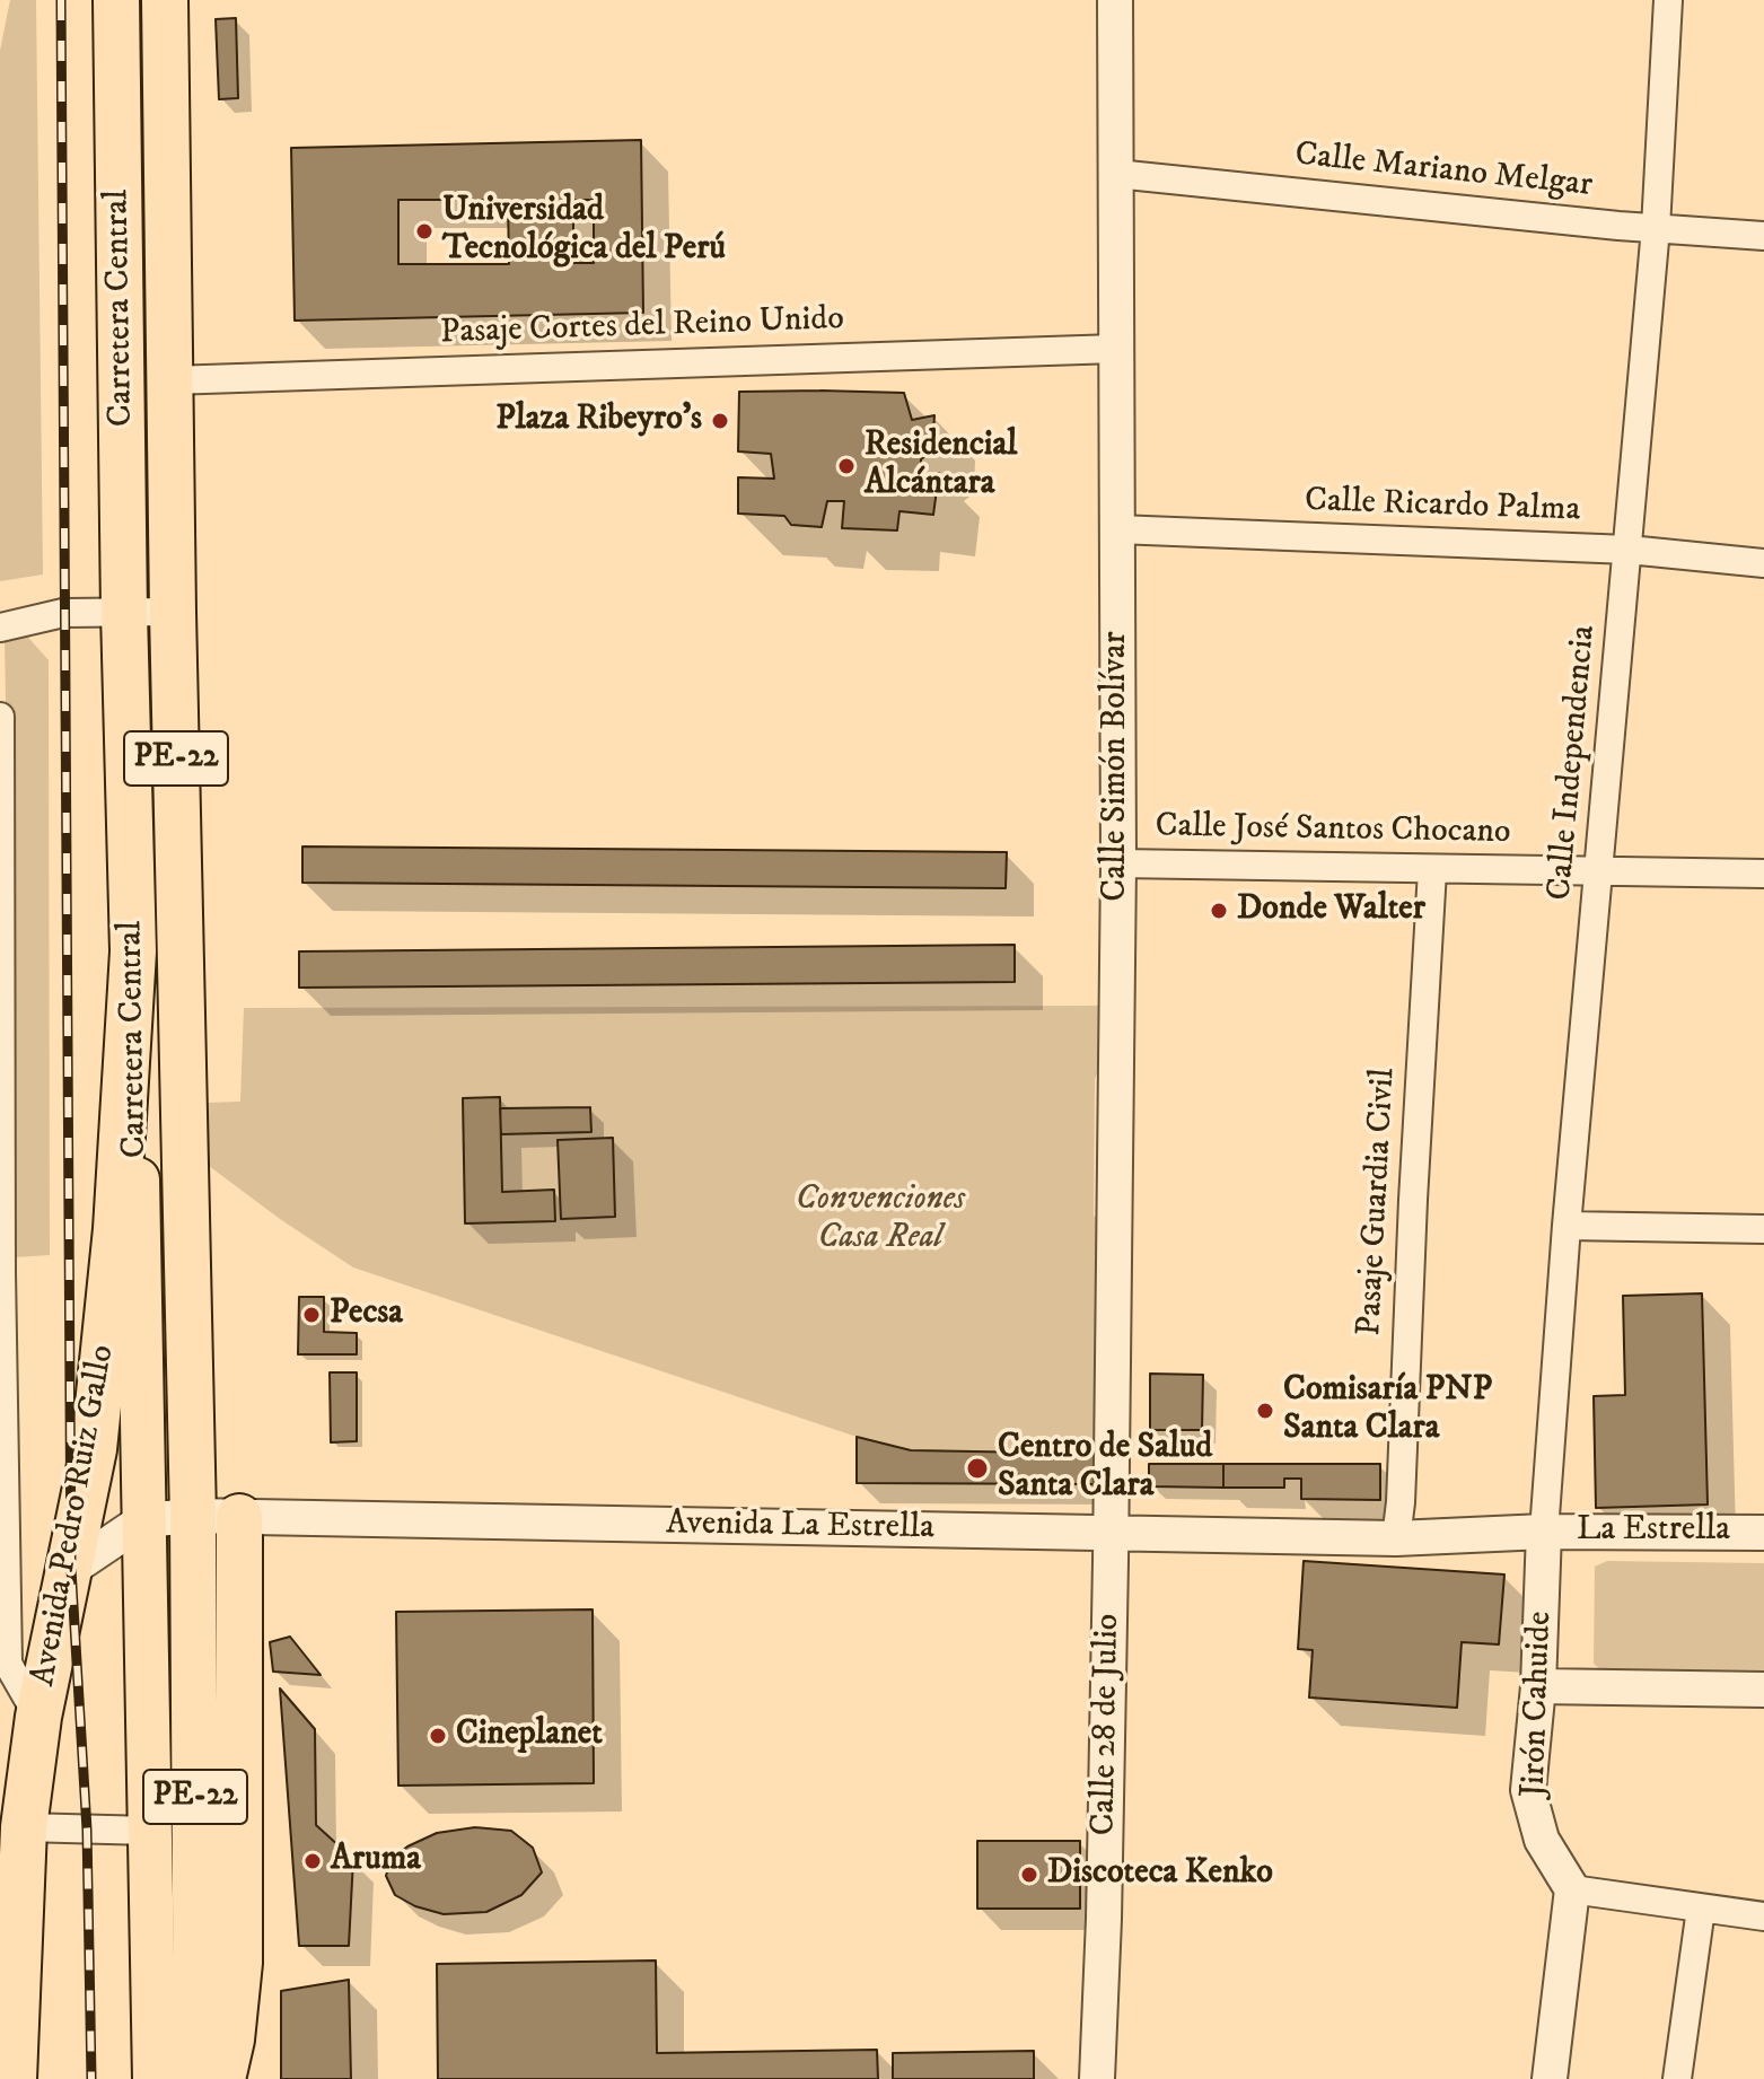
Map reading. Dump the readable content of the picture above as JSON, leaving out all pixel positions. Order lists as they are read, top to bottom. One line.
{"streets":{"highway":["Carretera Central","PE-22","Avenida Pedro Ruiz Gallo"],"street":["Calle Mariano Melgar","Pasaje Cortes del Reino Unido","Calle Ricardo Palma","Calle Independencia","Calle Simón Bolívar","Calle José Santos Chocano","Pasaje Guardia Civil","Avenida La Estrella","La Estrella","Jirón Cahuide","Calle 28 de Julio"]},"crossings":[["Calle Mariano Melgar","Calle Independencia"],["Calle Mariano Melgar","Calle Simón Bolívar"],["Carretera Central","Pasaje Cortes del Reino Unido"],["Carretera Central","Avenida Pedro Ruiz Gallo"],["Carretera Central","Avenida La Estrella"],["Pasaje Cortes del Reino Unido","Calle Simón Bolívar"],["Calle Ricardo Palma","Calle Independencia"],["Calle Ricardo Palma","Calle Simón Bolívar"],["Calle Independencia","Calle José Santos Chocano"],["Calle Independencia","Avenida La Estrella"],["Calle Independencia","La Estrella"],["Calle Independencia","Jirón Cahuide"],["Calle Simón Bolívar","Calle José Santos Chocano"],["Calle Simón Bolívar","Avenida La Estrella"],["Calle Simón Bolívar","Calle 28 de Julio"],["Calle José Santos Chocano","Pasaje Guardia Civil"],["Pasaje Guardia Civil","Avenida La Estrella"],["Avenida Pedro Ruiz Gallo","Avenida La Estrella"],["Avenida La Estrella","La Estrella"],["Avenida La Estrella","Jirón Cahuide"],["Avenida La Estrella","Calle 28 de Julio"],["La Estrella","Jirón Cahuide"]],"parks":["Convenciones Casa Real"],"places":["Universidad Tecnológica del Perú","Plaza Ribeyro’s","Residencial Alcántara","Donde Walter","Pecsa","Comisaría PNP Santa Clara","Centro de Salud Santa Clara","Cineplanet","Aruma","Discoteca Kenko"]}
